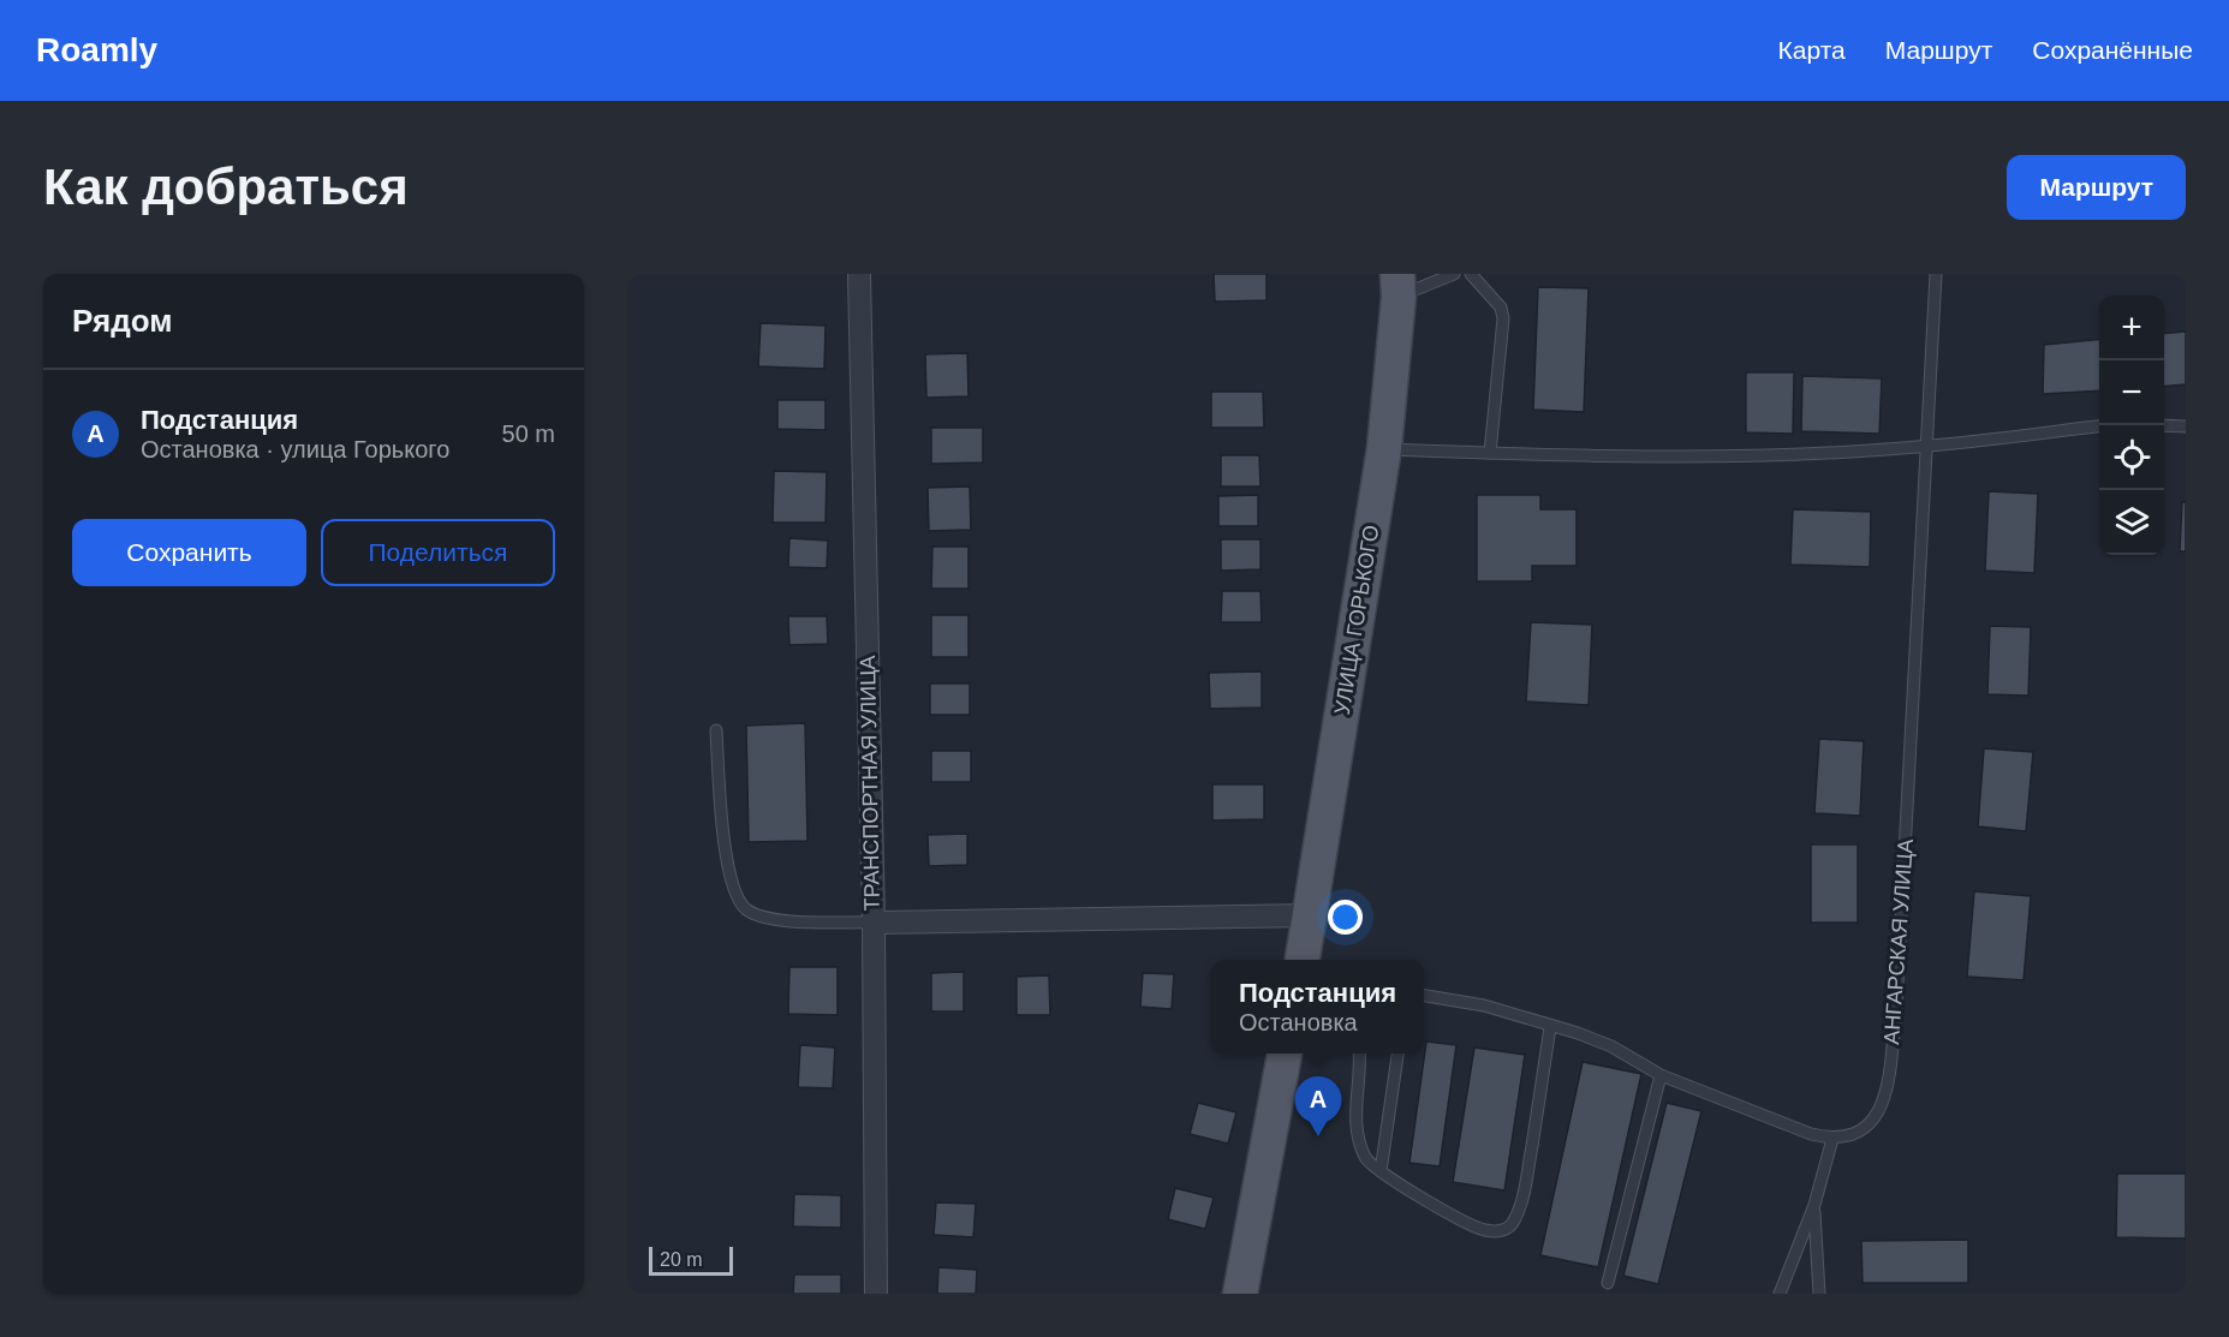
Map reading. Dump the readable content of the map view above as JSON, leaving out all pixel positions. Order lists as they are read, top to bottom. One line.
{"streets":{"main road":["УЛИЦА ГОРЬКОГО"],"street":["ТРАНСПОРТНАЯ УЛИЦА"],"lane":["АНГАРСКАЯ УЛИЦА"]},"scale_bar":"20 m","page":{"header":"Roamly","nav":["Карта","Маршрут","Сохранённые"],"buttons":["Маршрут",["Сохранить","Поделиться"]],"title":"Как добраться","heading":"Рядом","map_buttons":["+","−"],"list":[{"mark":"A","name":"Подстанция","note":"Остановка · улица Горького","value":"50 m"}],"popup":["Подстанция","Остановка"],"pins":"A","scale":"20 m"}}
